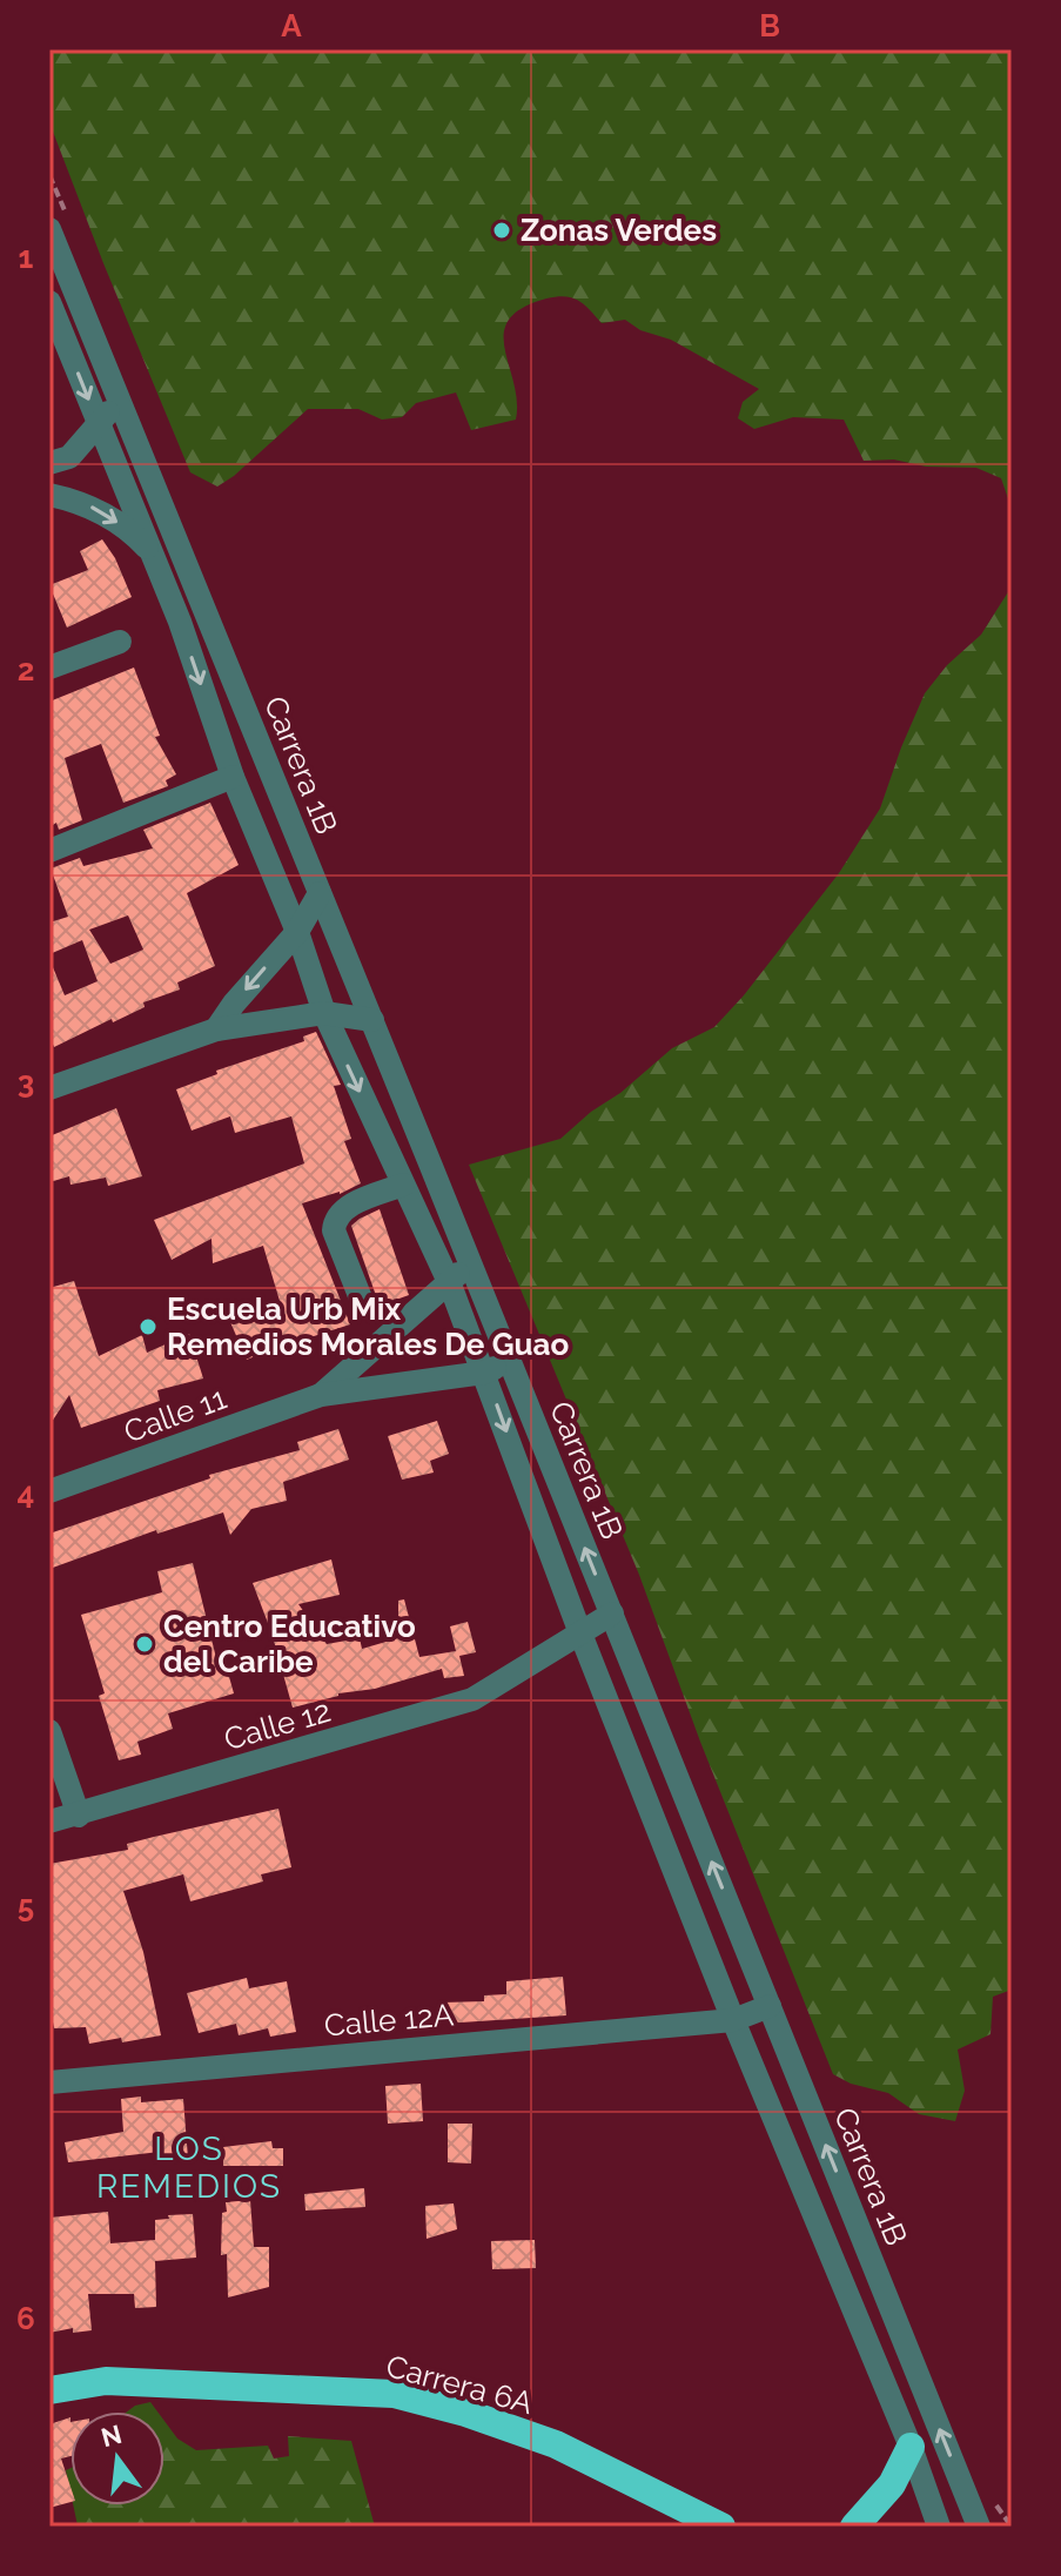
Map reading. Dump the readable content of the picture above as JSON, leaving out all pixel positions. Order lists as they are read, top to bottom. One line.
{"streets":{"highway":["Carrera 6A"],"street":["Carrera 1B","Calle 11","Calle 12","Calle 12A"]},"crossings":[["Carrera 1B","Calle 12"],["Carrera 1B","Calle 12A"]],"districts":["LOS REMEDIOS"],"places":["Zonas Verdes","Escuela Urb Mix Remedios Morales De Guao","Centro Educativo del Caribe"],"north":"top","grid":{"columns":["A","B"],"rows":["1","2","3","4","5","6"]}}
